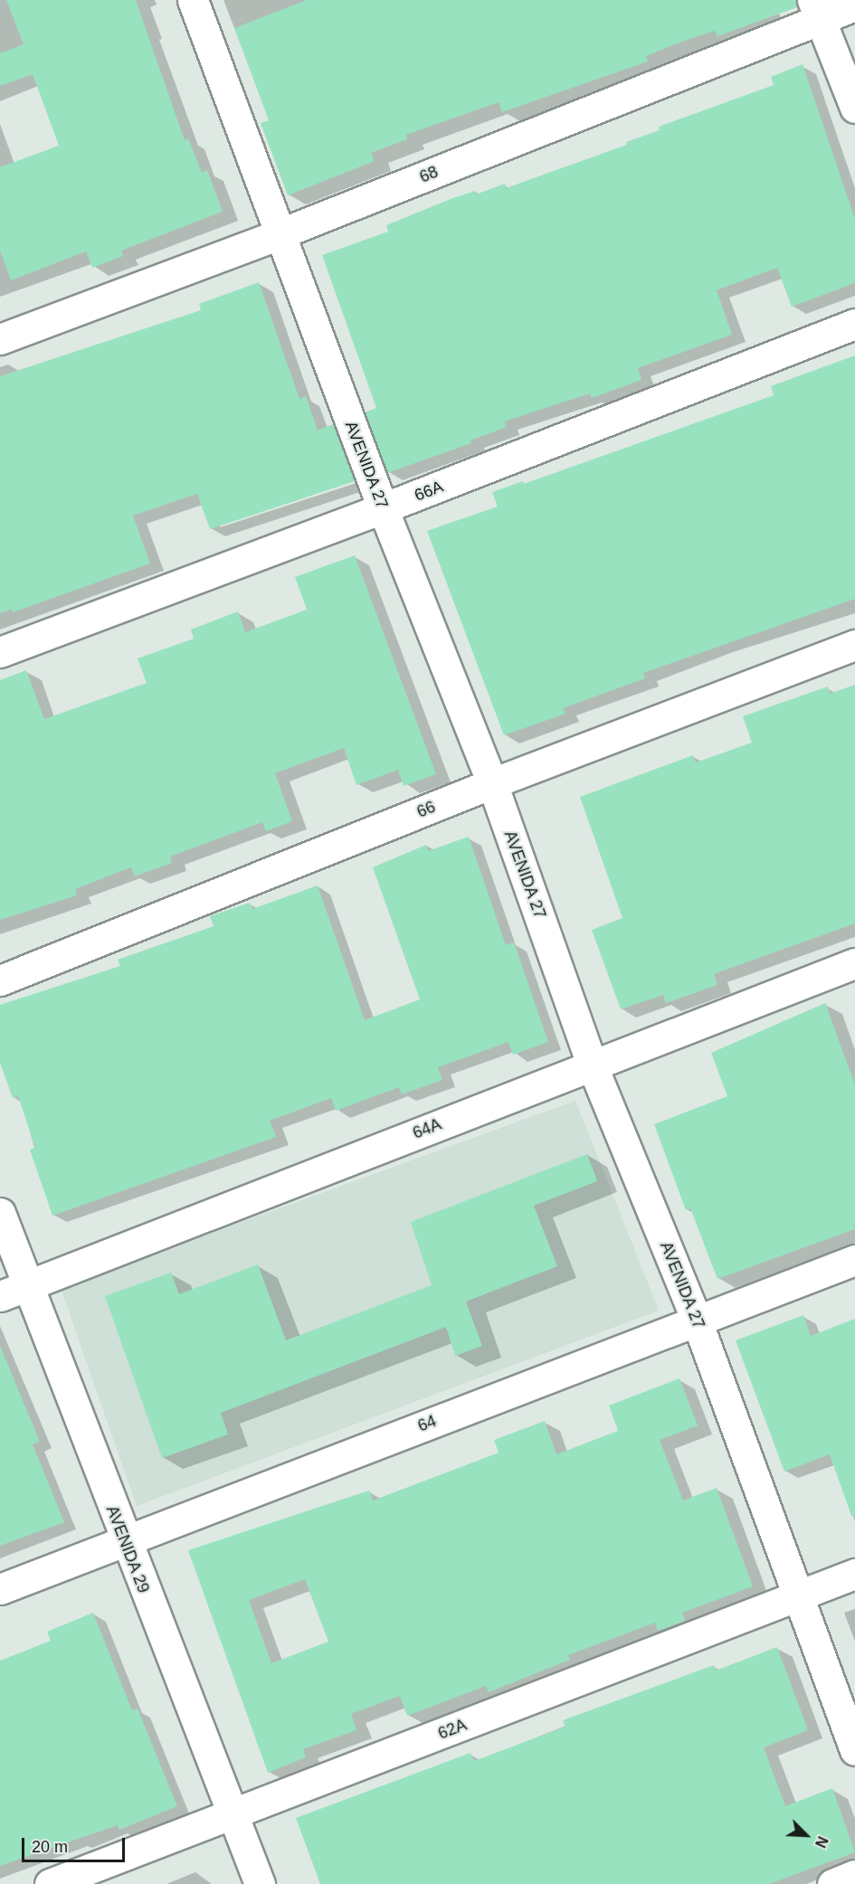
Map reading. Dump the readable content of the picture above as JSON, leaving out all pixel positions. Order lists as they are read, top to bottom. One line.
{"streets":{"street":["68","AVENIDA 27","66A","66","64A","64","AVENIDA 29","62A"]},"crossings":[["68","AVENIDA 27"],["AVENIDA 27","66A"],["AVENIDA 27","66"],["AVENIDA 27","64A"],["AVENIDA 27","64"],["AVENIDA 27","62A"],["64A","AVENIDA 29"],["64","AVENIDA 29"],["AVENIDA 29","62A"]],"scale_bar":"20 m","north":"bottom right"}
